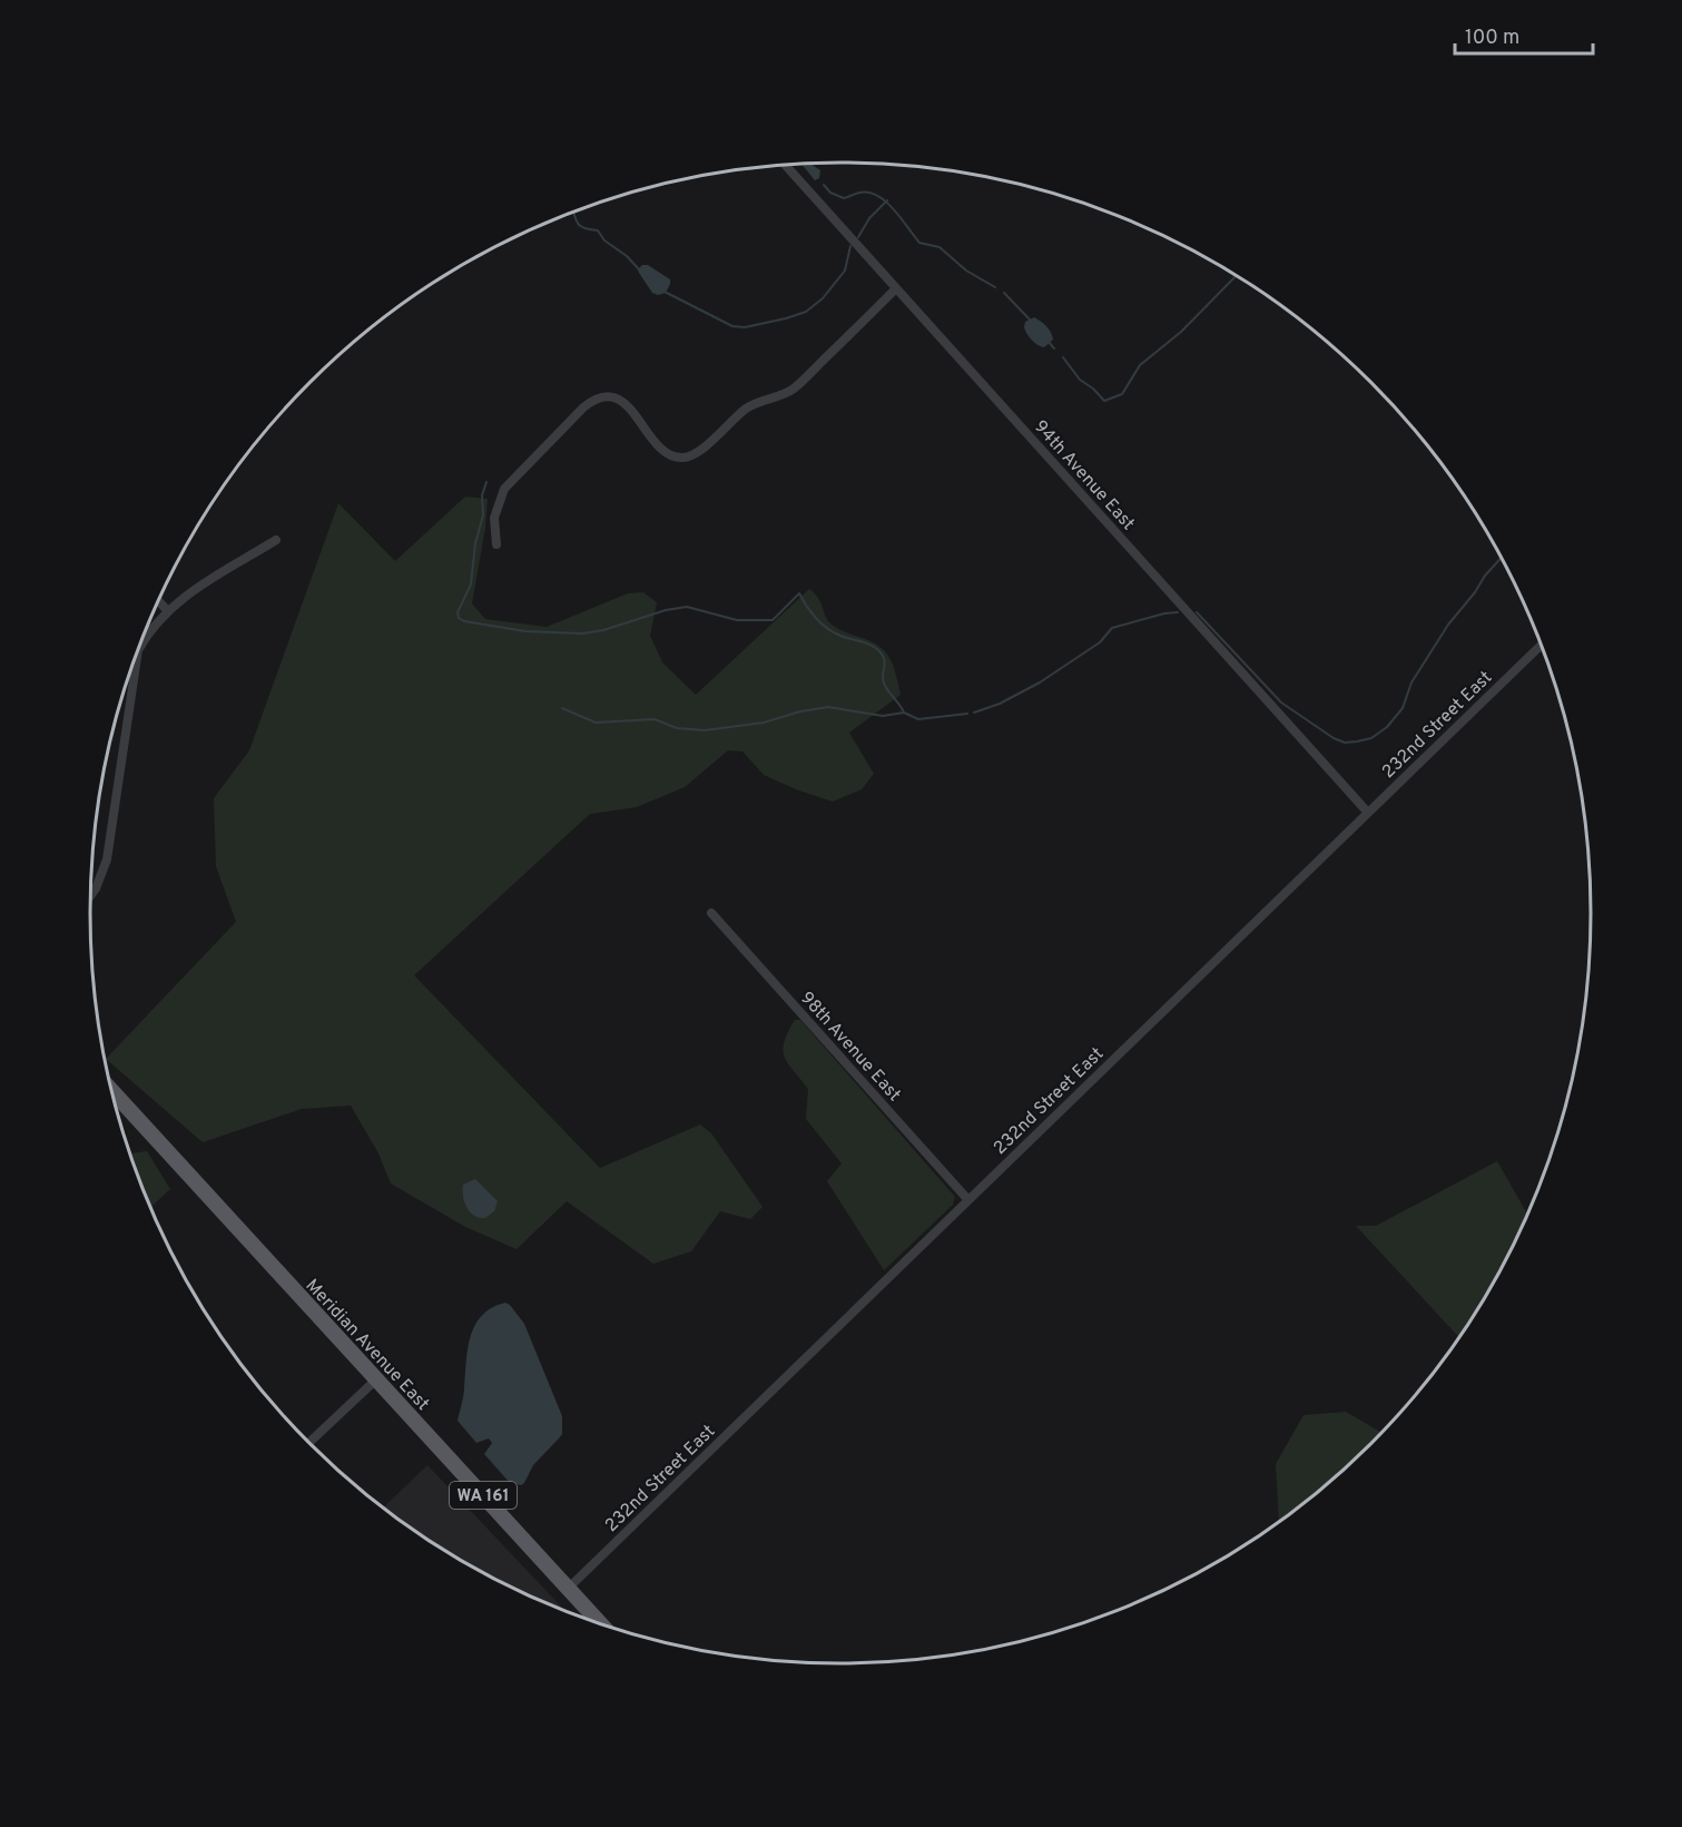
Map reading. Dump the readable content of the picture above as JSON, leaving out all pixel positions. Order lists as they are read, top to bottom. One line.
{"streets":{"main road":["Meridian Avenue East","WA 161"],"street":["94th Avenue East","232nd Street East","98th Avenue East"]},"crossings":[["94th Avenue East","232nd Street East"],["232nd Street East","98th Avenue East"],["232nd Street East","Meridian Avenue East"]],"scale_bar":"100 m"}
